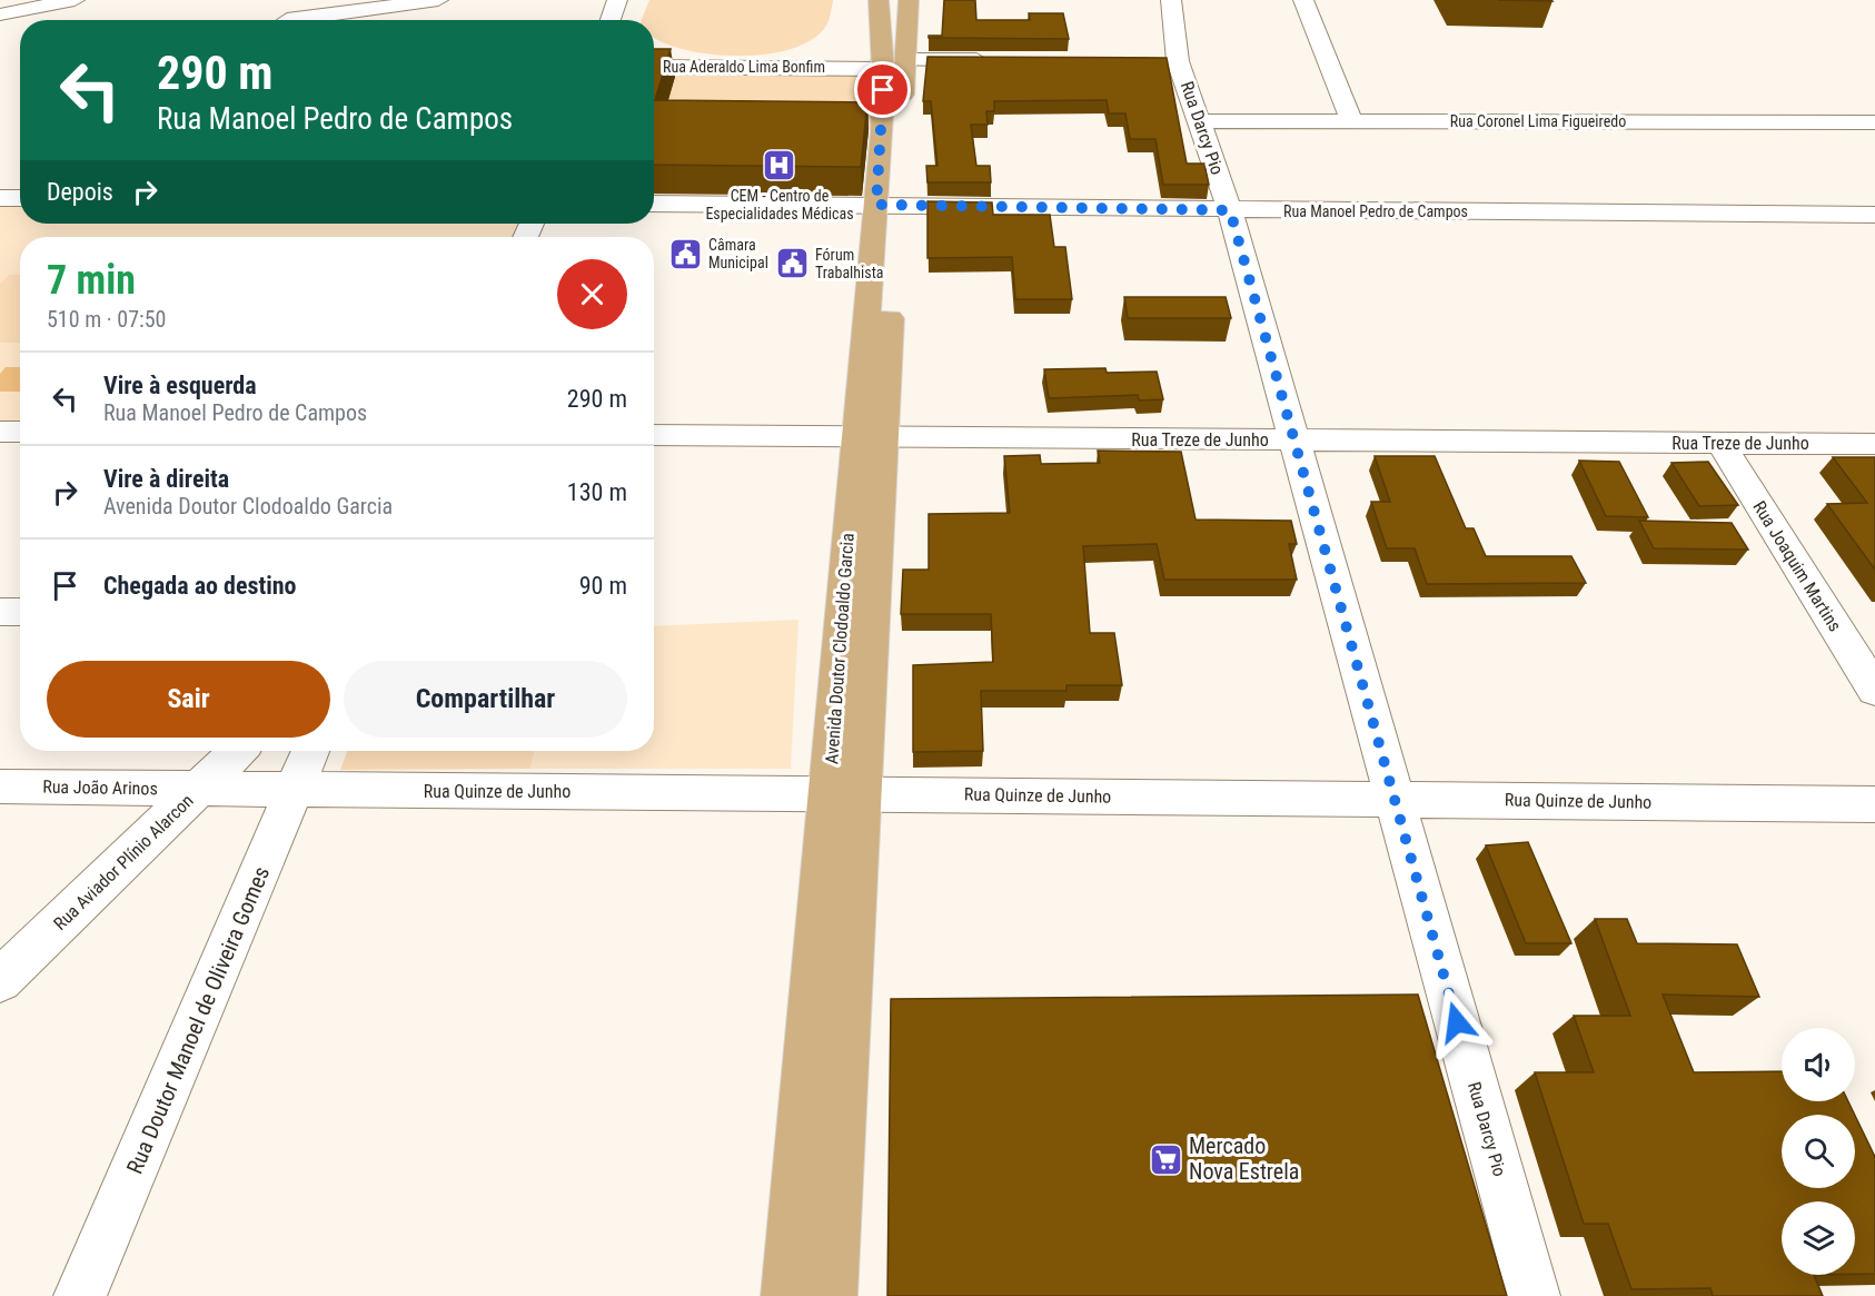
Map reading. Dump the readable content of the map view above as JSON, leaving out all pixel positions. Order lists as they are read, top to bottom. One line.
{"streets":{"main road":["Avenida Doutor Clodoaldo Garcia"],"street":["Rua Aderaldo Lima Bonfim","Rua Coronel Lima Figueiredo","Rua Darcy Pio","Rua Manoel Pedro de Campos","Rua Treze de Junho","Rua Joaquim Martins","Rua João Arinos","Rua Quinze de Junho","Rua Aviador Plínio Alarcon","Rua Doutor Manoel de Oliveira Gomes"]},"crossings":[["Rua Aderaldo Lima Bonfim","Avenida Doutor Clodoaldo Garcia"],["Rua Coronel Lima Figueiredo","Rua Darcy Pio"],["Rua Darcy Pio","Rua Manoel Pedro de Campos"],["Rua Darcy Pio","Rua Treze de Junho"],["Rua Darcy Pio","Rua Quinze de Junho"],["Rua Manoel Pedro de Campos","Avenida Doutor Clodoaldo Garcia"],["Rua Treze de Junho","Rua Joaquim Martins"],["Rua Treze de Junho","Avenida Doutor Clodoaldo Garcia"],["Avenida Doutor Clodoaldo Garcia","Rua Quinze de Junho"],["Rua João Arinos","Rua Quinze de Junho"],["Rua João Arinos","Rua Aviador Plínio Alarcon"],["Rua Quinze de Junho","Rua Aviador Plínio Alarcon"],["Rua Quinze de Junho","Rua Doutor Manoel de Oliveira Gomes"]],"places":{"hospital":["CEM - Centro de Especialidades Médicas"],"public building":["Câmara Municipal","Fórum Trabalhista"],"supermarket":["Mercado Nova Estrela"]},"page":{"turn":["290 m","Rua Manoel Pedro de Campos"],"then":"Depois","heading":["7 min","510 m · 07:50"],"list":[{"name":"Vire à esquerda","note":"Rua Manoel Pedro de Campos","value":"290 m"},{"name":"Vire à direita","note":"Avenida Doutor Clodoaldo Garcia","value":"130 m"},{"name":"Chegada ao destino","value":"90 m"}],"buttons":["Sair","Compartilhar"]}}
